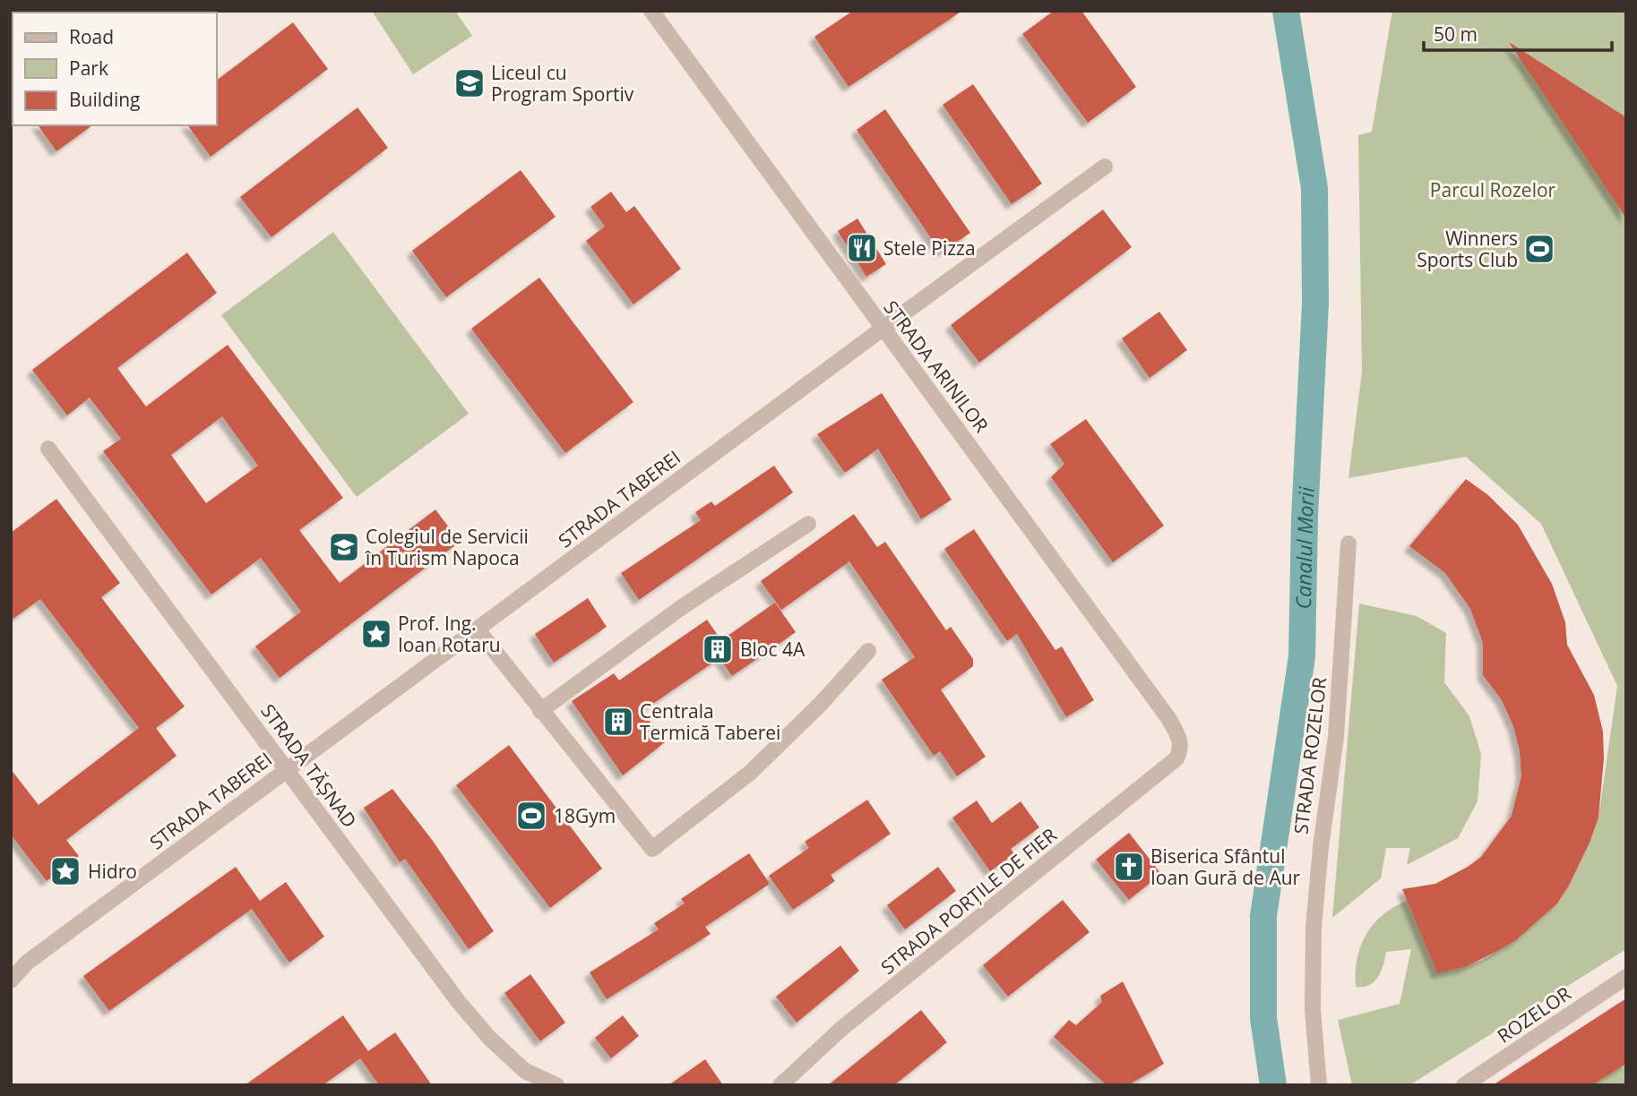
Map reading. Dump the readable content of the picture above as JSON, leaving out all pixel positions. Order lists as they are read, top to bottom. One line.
{"streets":{"street":["STRADA ARINILOR","STRADA TABEREI","STRADA ROZELOR","STRADA TĂȘNAD","STRADA PORȚILE DE FIER","ROZELOR"]},"crossings":[["STRADA ARINILOR","STRADA TABEREI"],["STRADA ARINILOR","STRADA PORȚILE DE FIER"],["STRADA TABEREI","STRADA TĂȘNAD"]],"water":["Canalul Morii"],"parks":["Parcul Rozelor"],"places":{"school or university":["Liceul cu Program Sportiv","Colegiul de Servicii în Turism Napoca"],"restaurant":["Stele Pizza"],"sports":["Winners Sports Club","18Gym"],"place":["Prof. Ing. Ioan Rotaru","Hidro"],"building":["Bloc 4A","Centrala Termică Taberei"],"church":["Biserica Sfântul Ioan Gură de Aur"]},"legend":["Road","Park","Building"],"scale_bar":"50 m"}
